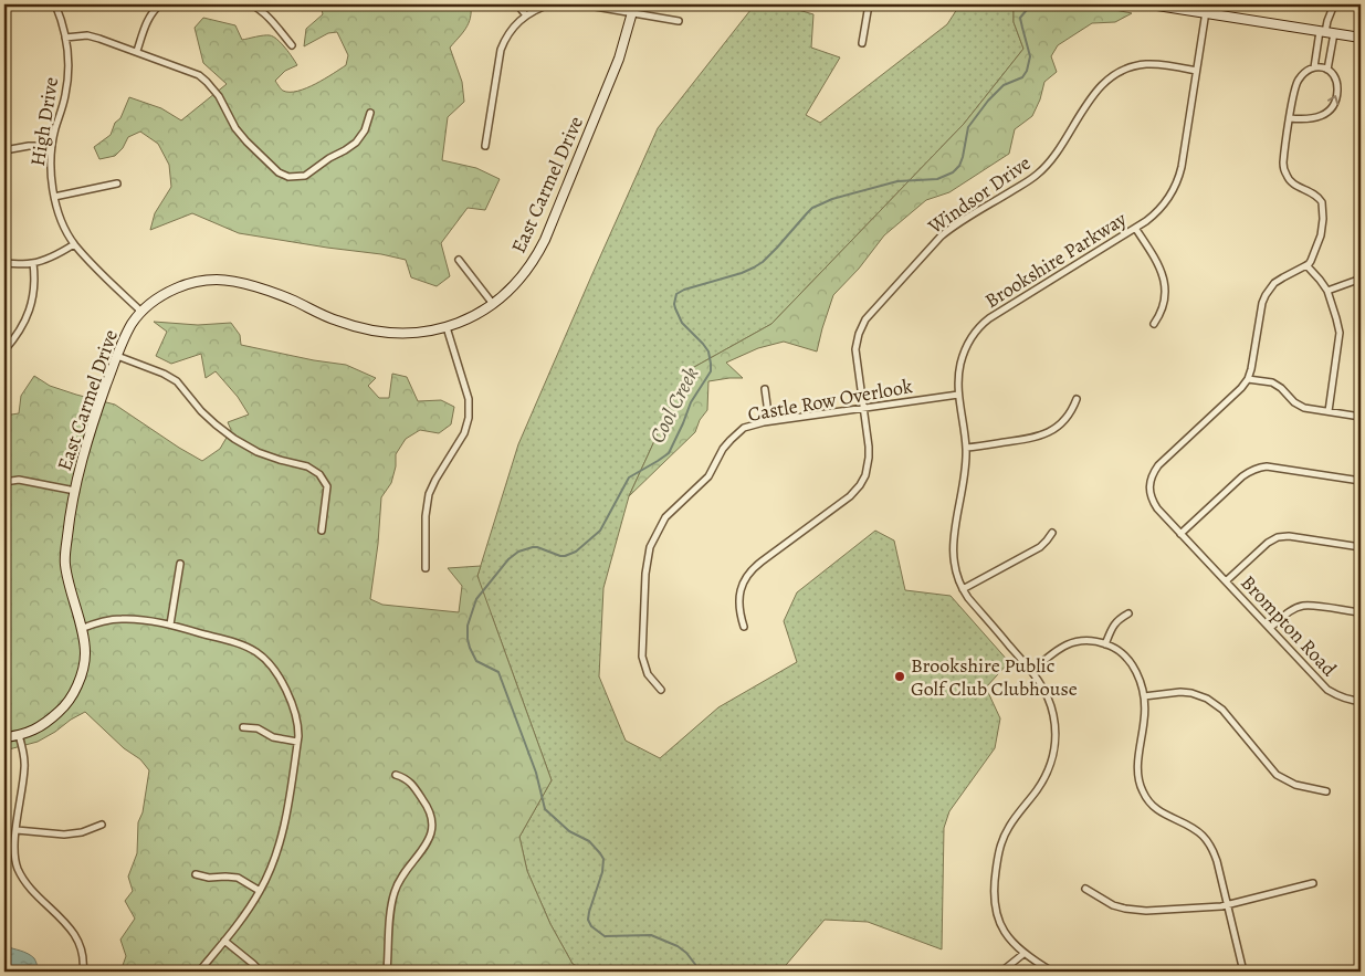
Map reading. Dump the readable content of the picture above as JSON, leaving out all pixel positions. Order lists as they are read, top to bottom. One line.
{"streets":{"street":["High Drive","East Carmel Drive","Windsor Drive","Brookshire Parkway","Castle Row Overlook","Brompton Road"]},"crossings":[["High Drive","East Carmel Drive"],["Windsor Drive","Brookshire Parkway"],["Windsor Drive","Castle Row Overlook"],["Brookshire Parkway","Castle Row Overlook"]],"water":["Cool Creek"],"places":["Brookshire Public Golf Club Clubhouse"]}
